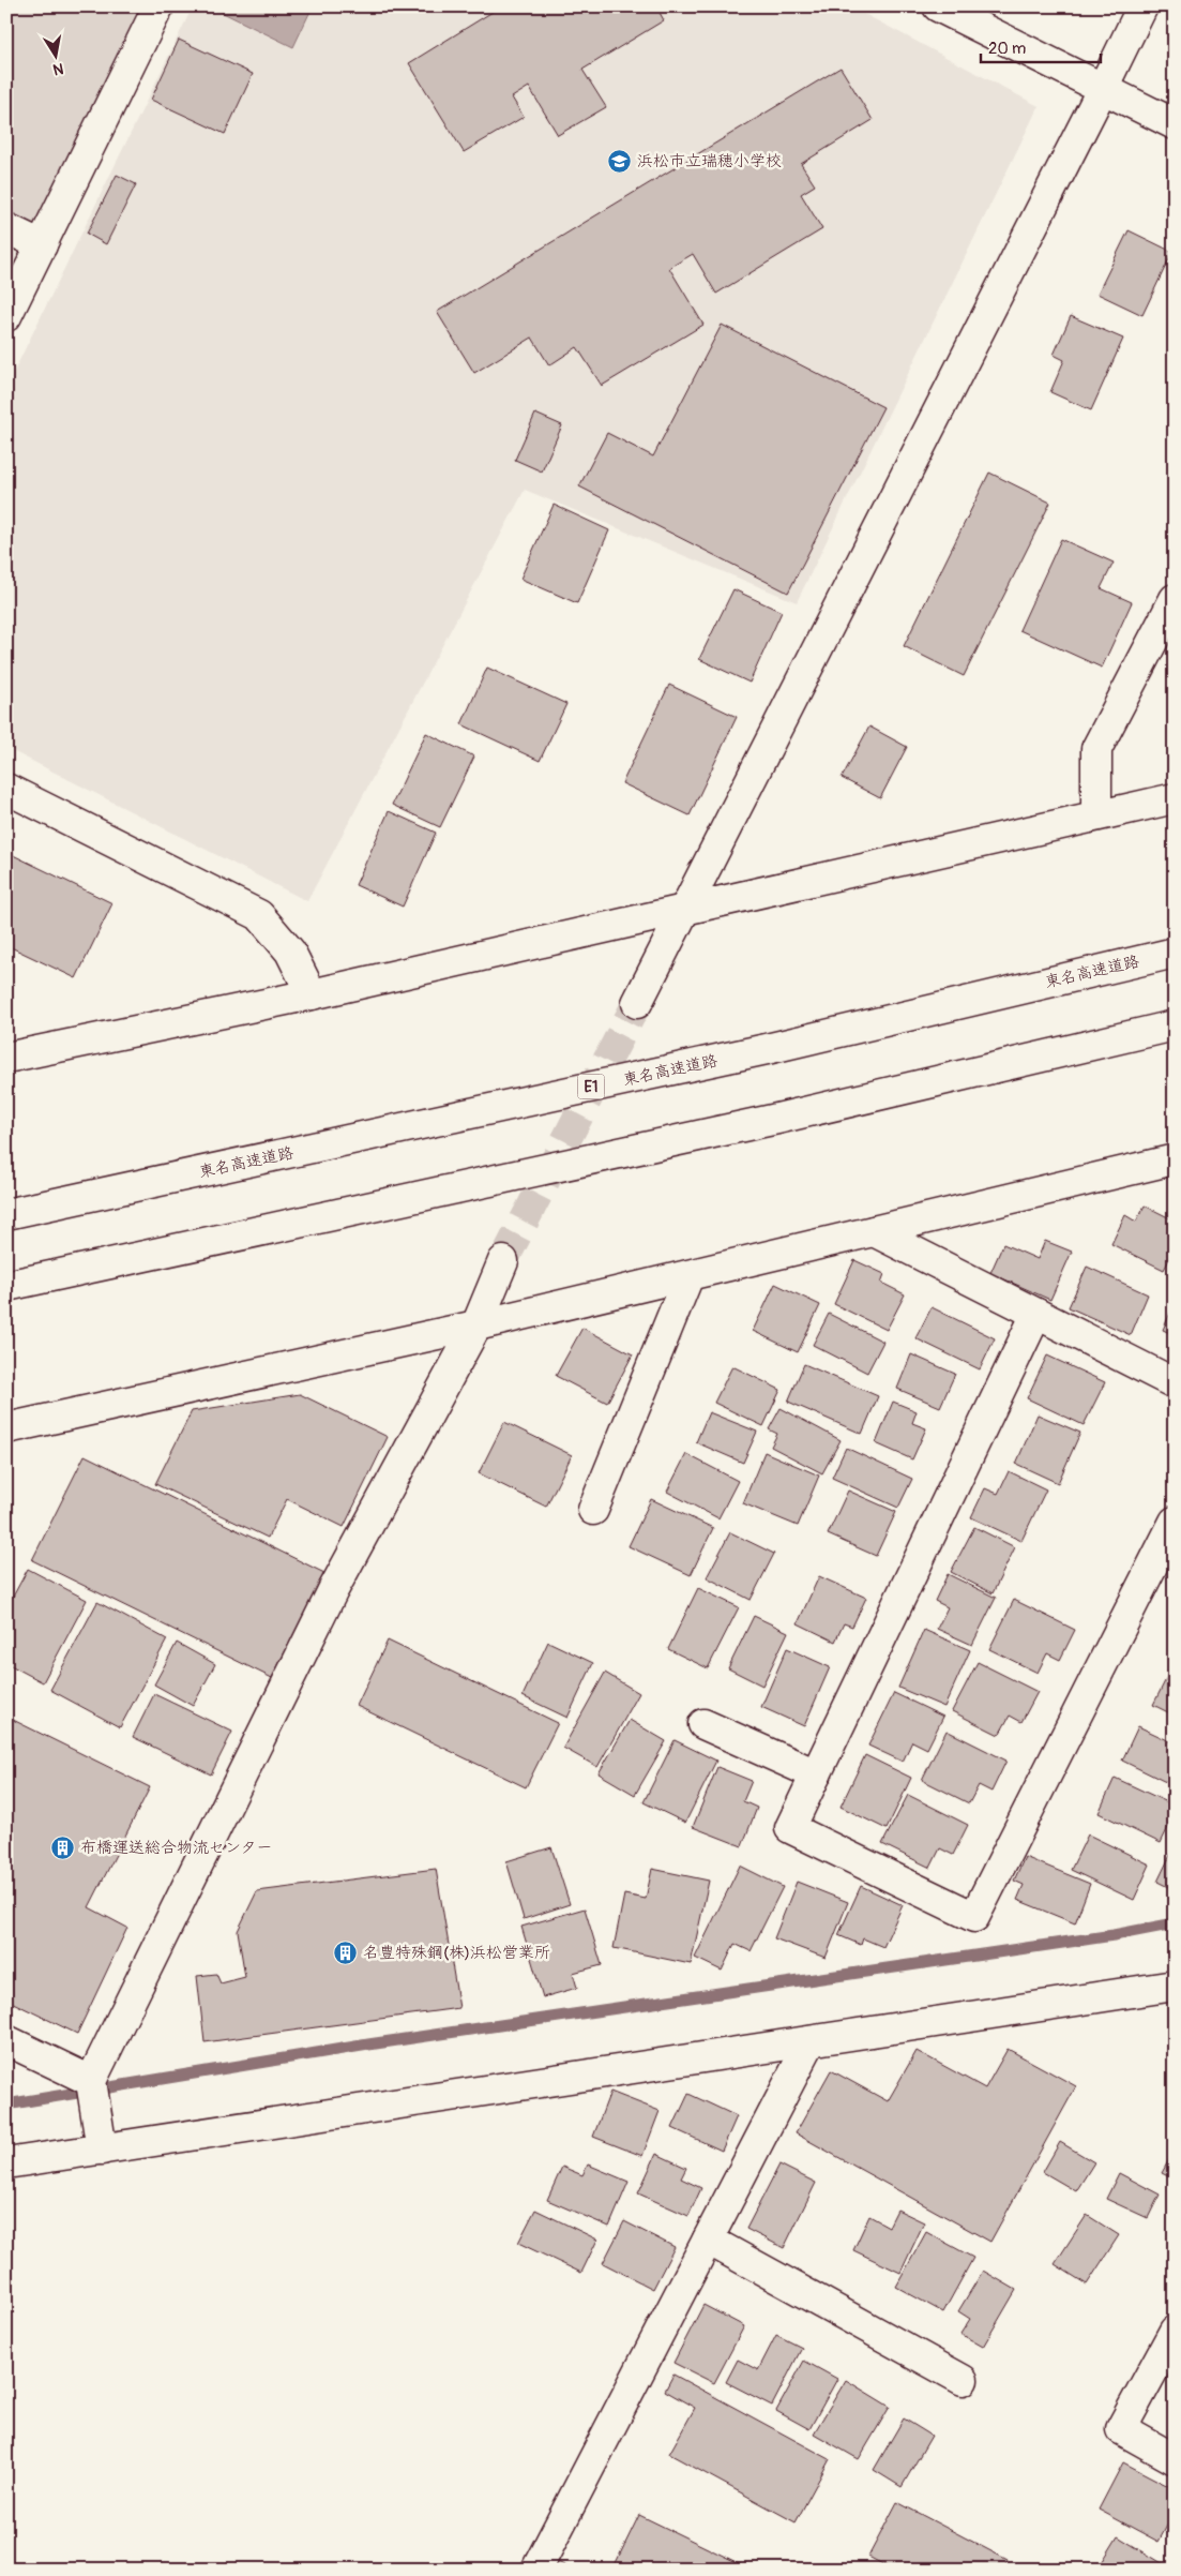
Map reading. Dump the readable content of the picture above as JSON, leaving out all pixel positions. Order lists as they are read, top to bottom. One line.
{"streets":{"main road":["東名高速道路","E1"]},"places":{"school or university":["浜松市立瑞穂小学校"],"building":["布橋運送総合物流センター","名豊特殊鋼(株)浜松営業所"]},"scale_bar":"20 m","north":"bottom"}
